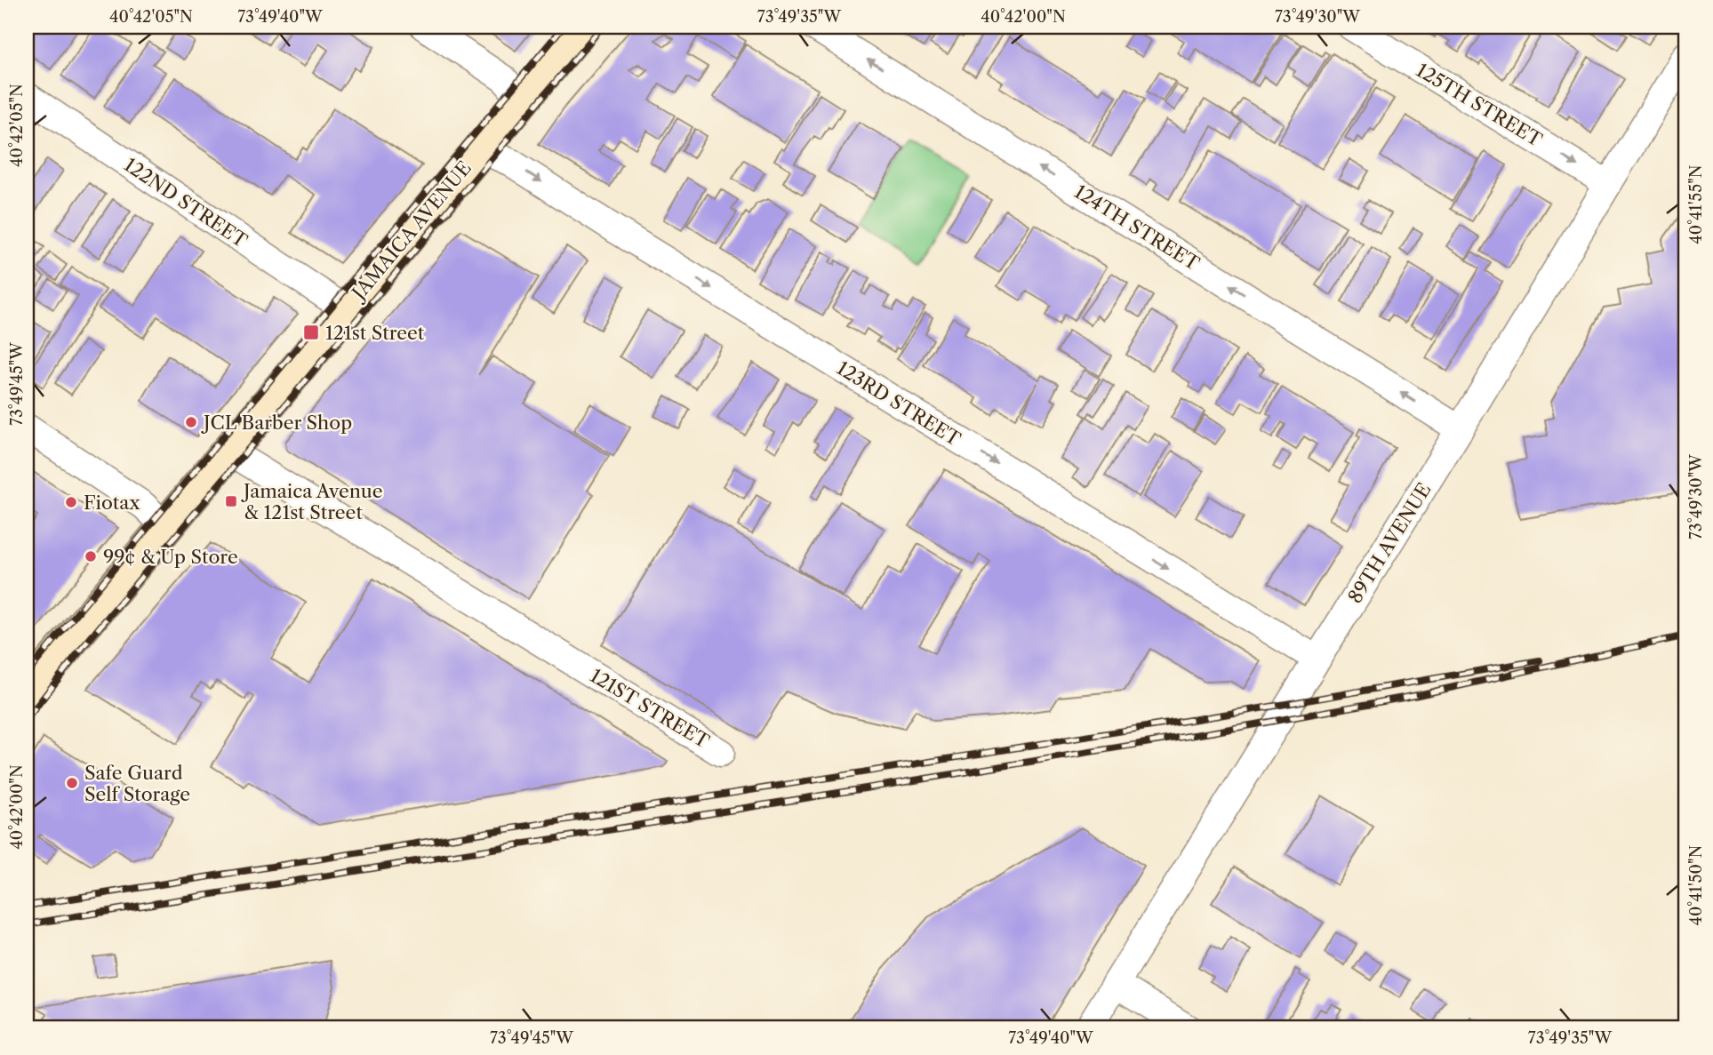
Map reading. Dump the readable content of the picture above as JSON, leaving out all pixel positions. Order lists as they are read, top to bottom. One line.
{"streets":{"main road":["JAMAICA AVENUE"],"street":["125TH STREET","122ND STREET","124TH STREET","123RD STREET","89TH AVENUE","121ST STREET"]},"crossings":[["125TH STREET","89TH AVENUE"],["122ND STREET","JAMAICA AVENUE"],["124TH STREET","89TH AVENUE"],["JAMAICA AVENUE","123RD STREET"],["JAMAICA AVENUE","121ST STREET"],["123RD STREET","89TH AVENUE"]],"one_way":["125TH STREET","124TH STREET","123RD STREET"],"places":{"transit":["121st Street","Jamaica Avenue & 121st Street"],"other":["JCL Barber Shop","Fiotax","99¢ & Up Store","Safe Guard Self Storage"]},"coordinates":["40°42'05\"N","73°49'40\"W","73°49'35\"W","40°42'00\"N","73°49'30\"W","40°41'55\"N","73°49'45\"W","40°41'50\"N"]}
